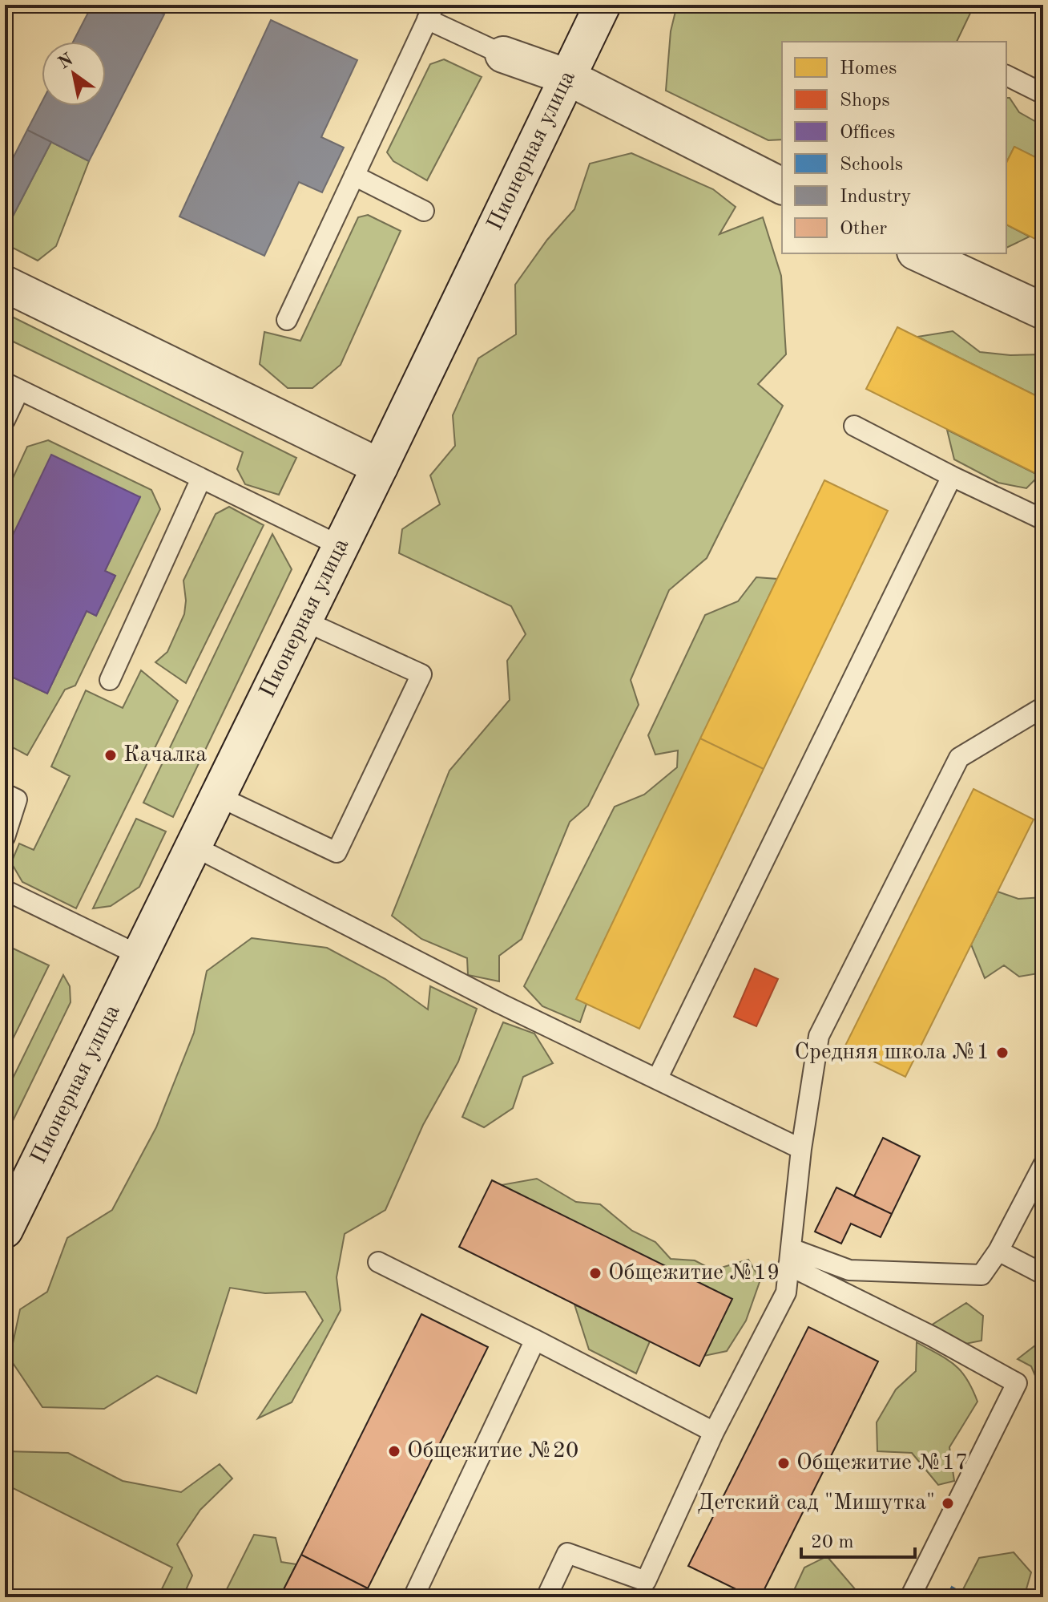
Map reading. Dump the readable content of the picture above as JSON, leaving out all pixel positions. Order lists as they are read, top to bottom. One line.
{"streets":{"main road":["Пионерная улица"]},"places":["Качалка","Средняя школа №1","Общежитие №19","Общежитие №20","Общежитие №17","Детский сад \"Мишутка\""],"legend":["Homes","Shops","Offices","Schools","Industry","Other"],"scale_bar":"20 m","north":"top left"}
